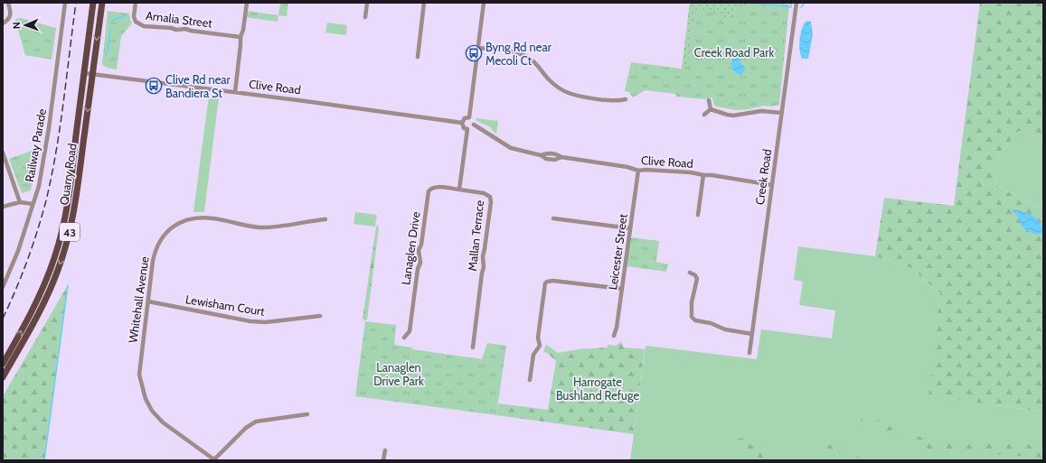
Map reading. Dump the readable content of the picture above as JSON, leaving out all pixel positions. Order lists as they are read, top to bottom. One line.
{"streets":{"main road":["Quarry Road","43"],"street":["Amalia Street","Clive Road","Railway Parade","Creek Road","Mallan Terrace","Lanaglen Drive","Leicester Street","Whitehall Avenue","Lewisham Court"]},"crossings":[["Clive Road","Quarry Road"],["Clive Road","Creek Road"],["Clive Road","Mallan Terrace"],["Clive Road","Leicester Street"],["Mallan Terrace","Lanaglen Drive"],["Whitehall Avenue","Lewisham Court"]],"parks":["Creek Road Park","Lanaglen Drive Park","Harrogate Bushland Refuge"],"places":{"bus stop":["Byng Rd near Mecoli Ct","Clive Rd near Bandiera St"]},"north":"left"}
